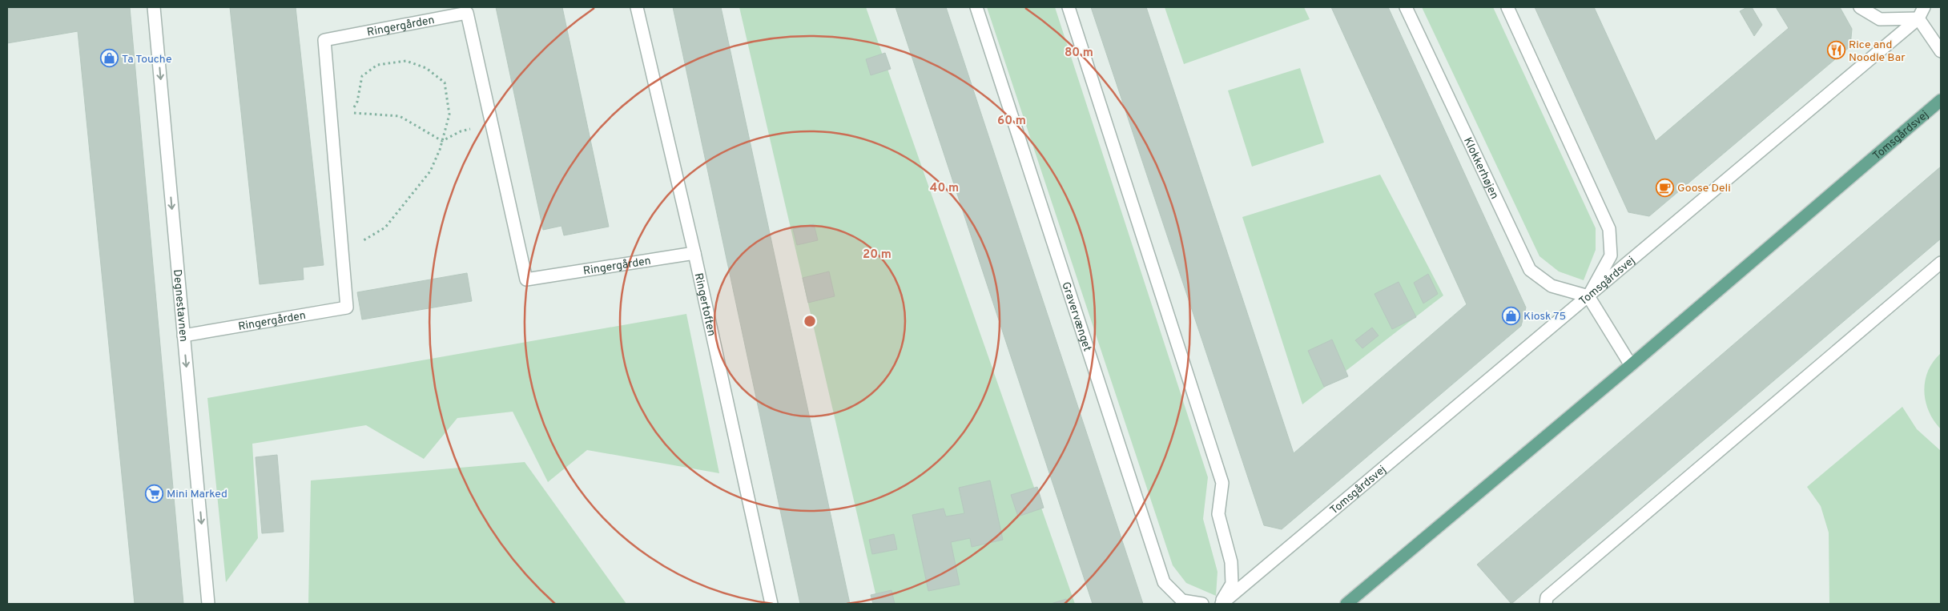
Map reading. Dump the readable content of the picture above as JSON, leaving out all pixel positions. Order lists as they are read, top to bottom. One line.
{"streets":{"main road":["Tomsgårdsvej"],"street":["Ringergården","Klokkerhøjen","Ringertoften","Degnestavnen","Gravervænget"]},"crossings":[["Ringergården","Ringertoften"],["Ringergården","Degnestavnen"],["Tomsgårdsvej","Klokkerhøjen"]],"one_way":["Degnestavnen"],"places":{"restaurant":["Rice and Noodle Bar"],"shop":["Ta Touche","Kiosk 75"],"cafe":["Goose Deli"],"supermarket":["Mini Marked"]},"rings":["80 m","60 m","40 m","20 m"]}
